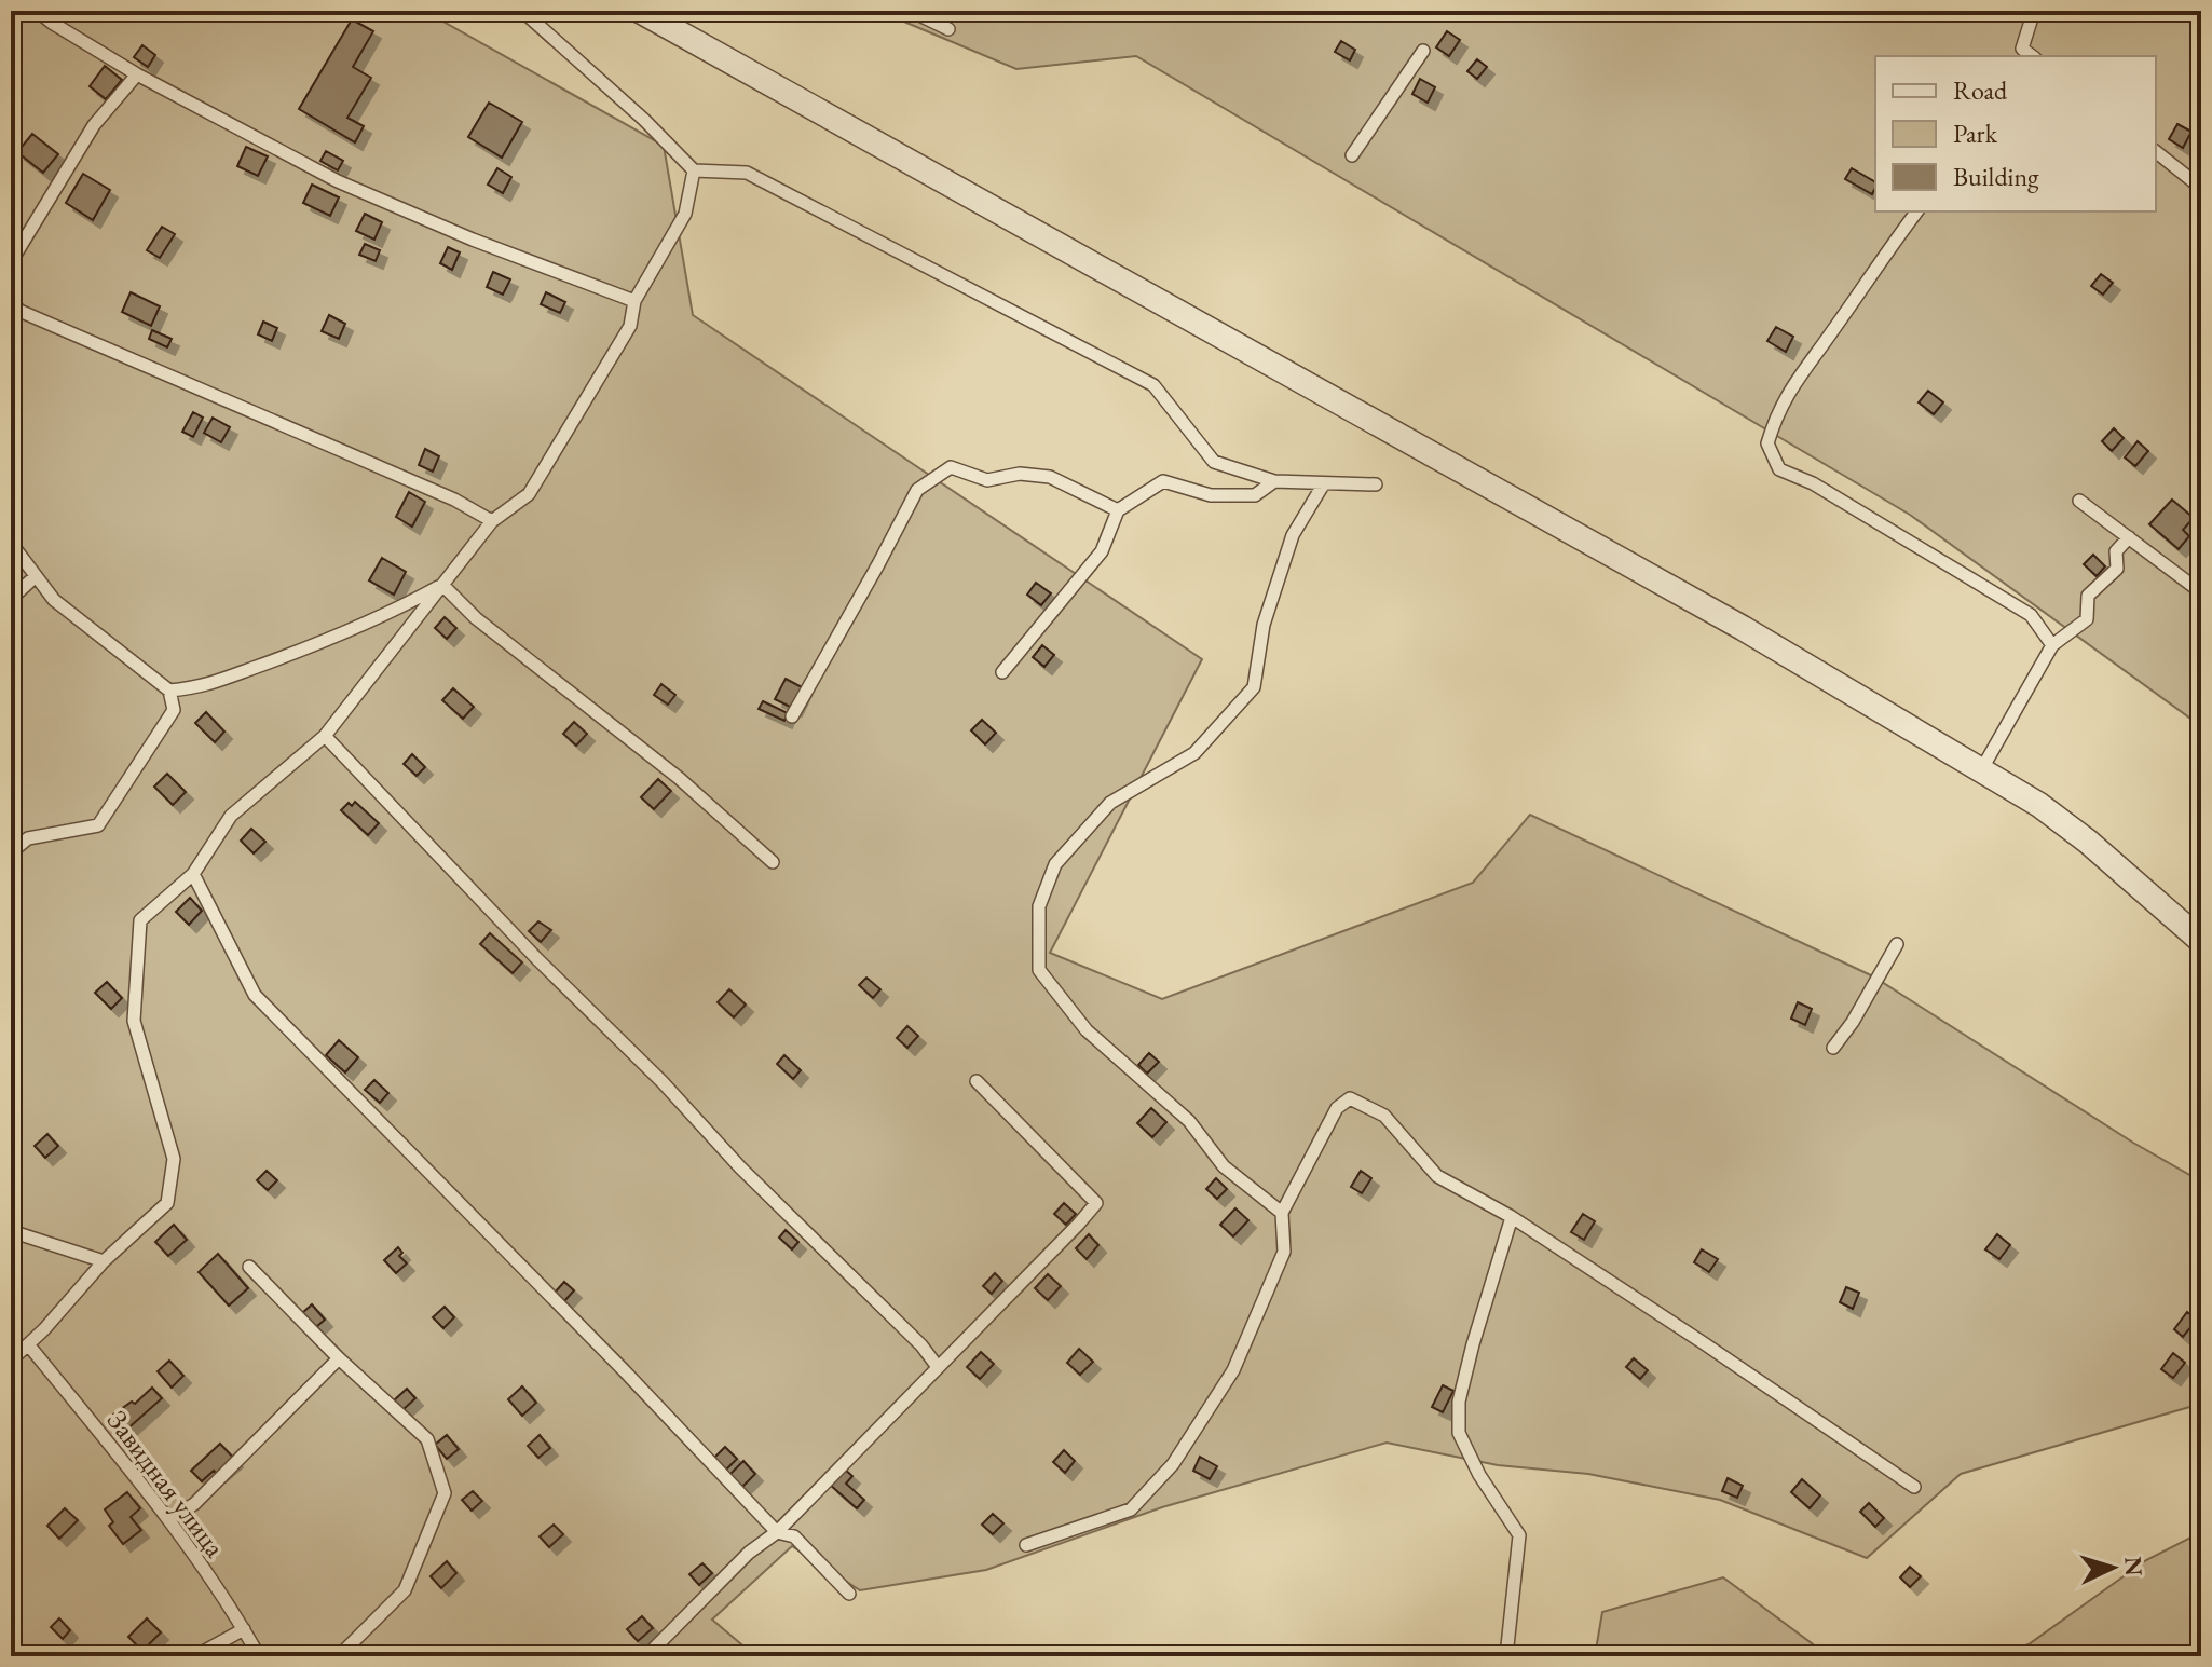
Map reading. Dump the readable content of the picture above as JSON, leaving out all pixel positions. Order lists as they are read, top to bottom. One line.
{"streets":{"lane":["Завидная улица"]},"legend":["Road","Park","Building"],"north":"right"}
